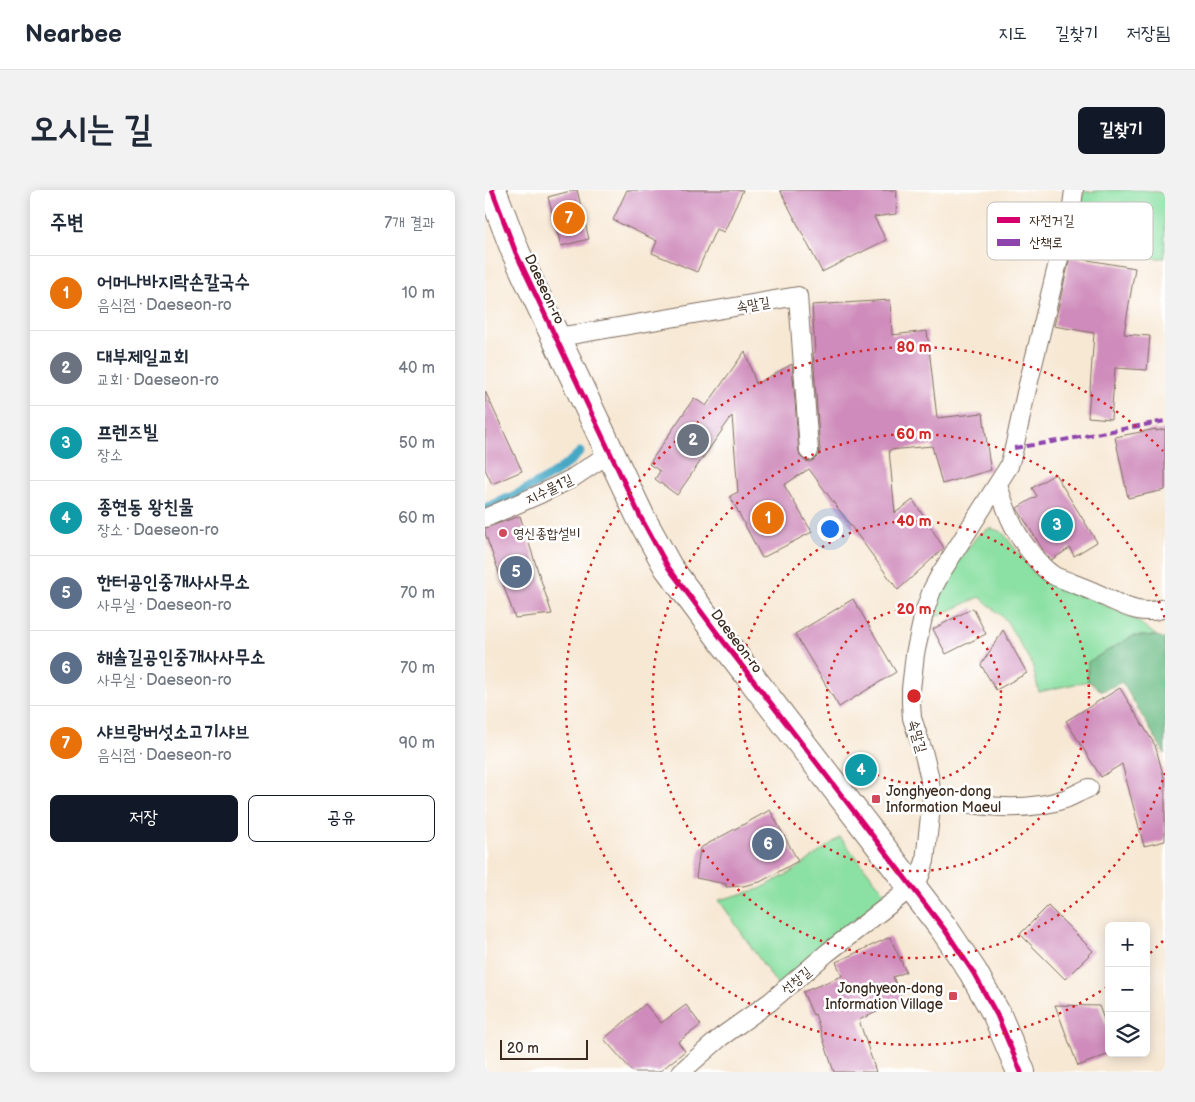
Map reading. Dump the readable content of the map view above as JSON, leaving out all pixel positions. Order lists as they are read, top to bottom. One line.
{"streets":{"street":["Daeseon-ro"],"lane":["속말길","지수물1길","선창길"]},"crossings":[["Daeseon-ro","속말길"],["Daeseon-ro","지수물1길"],["Daeseon-ro","선창길"],["속말길","선창길"]],"places":{"other":["영신종합설비"],"transit":["Jonghyeon-dong Information Maeul","Jonghyeon-dong Information Village"]},"legend":["자전거길","산책로"],"scale_bar":"20 m","page":{"header":"Nearbee","nav":["지도","길찾기","저장됨"],"buttons":["길찾기",["저장","공유"]],"title":"오시는 길","heading":["주변","7개 결과"],"pins":["7","2","1","3","5","4","6"],"list":[{"mark":"1","name":"어머나바지락손칼국수","note":"음식점 · Daeseon-ro","value":"10 m"},{"mark":"2","name":"대부제일교회","note":"교회 · Daeseon-ro","value":"40 m"},{"mark":"3","name":"프렌즈빌","note":"장소","value":"50 m"},{"mark":"4","name":"종현동 왕친물","note":"장소 · Daeseon-ro","value":"60 m"},{"mark":"5","name":"한터공인중개사사무소","note":"사무실 · Daeseon-ro","value":"70 m"},{"mark":"6","name":"해솔길공인중개사사무소","note":"사무실 · Daeseon-ro","value":"70 m"},{"mark":"7","name":"샤브랑버섯소고기샤브","note":"음식점 · Daeseon-ro","value":"90 m"}],"map_buttons":["+","−"],"scale":"20 m"},"rings":["80 m","60 m","40 m","20 m"]}
